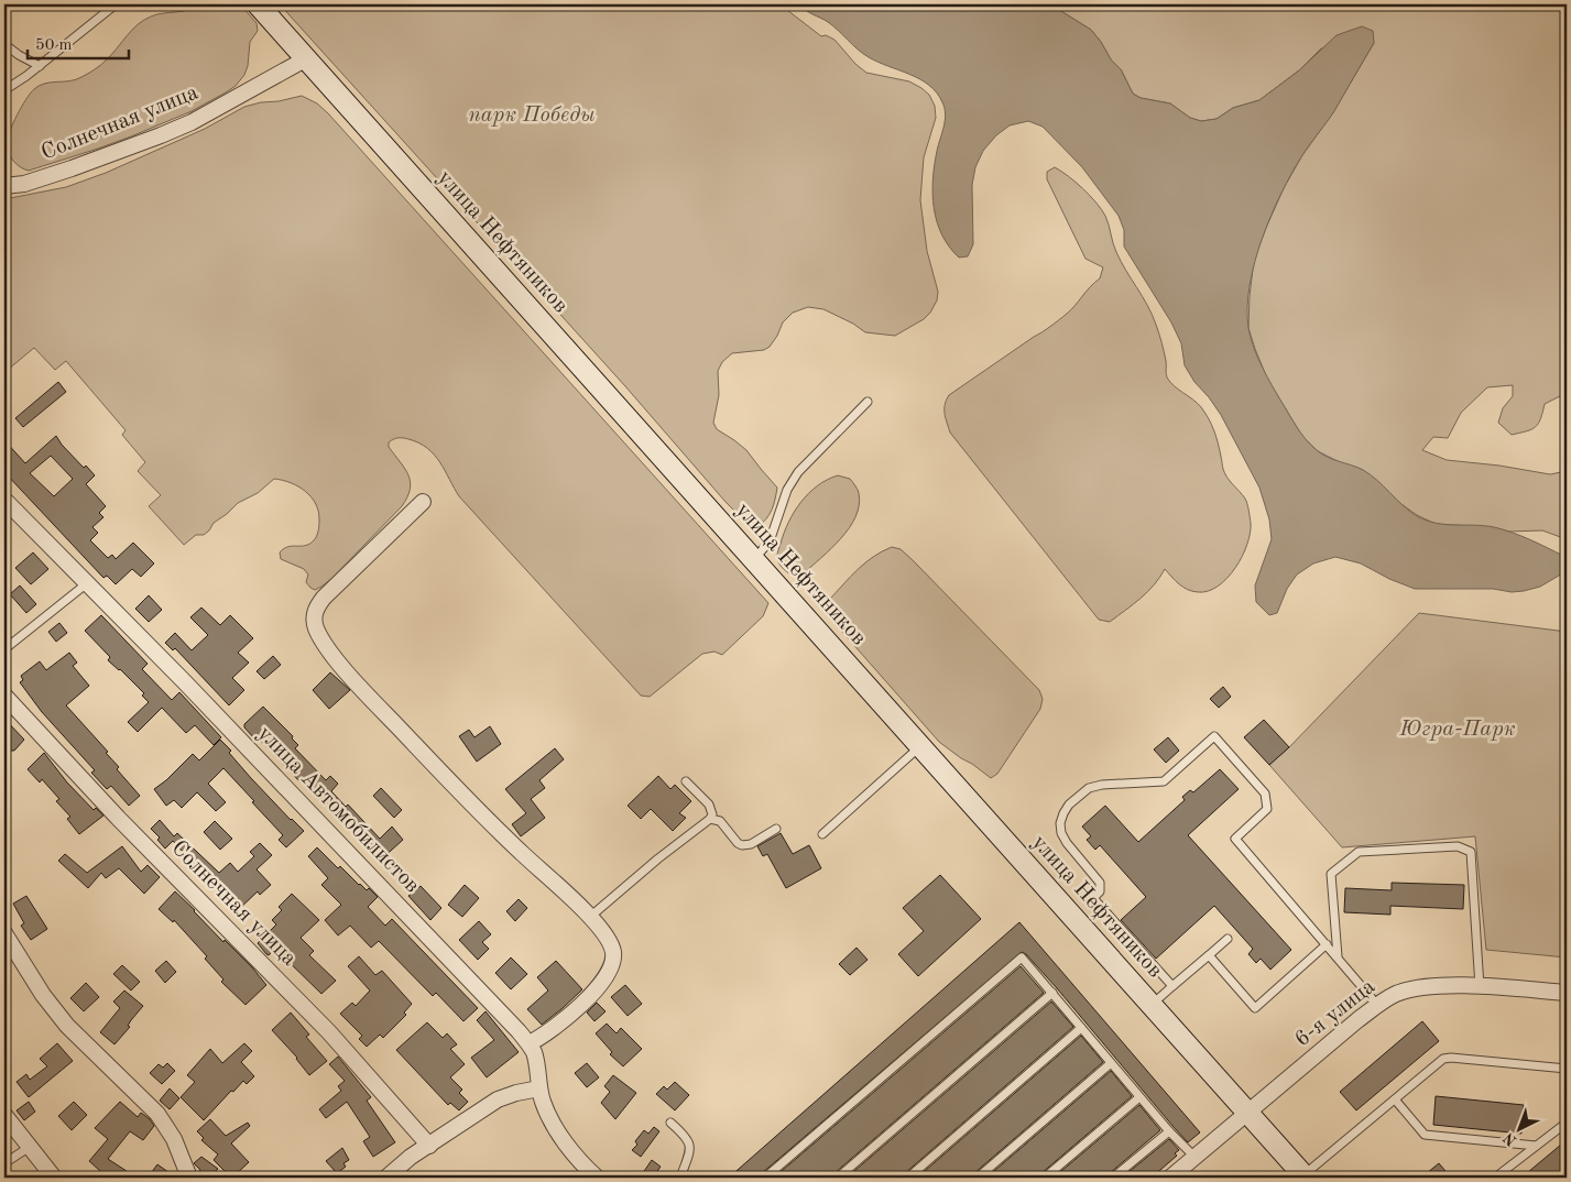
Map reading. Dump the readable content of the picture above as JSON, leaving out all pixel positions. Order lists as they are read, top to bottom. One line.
{"streets":{"street":["Солнечная улица","улица Нефтяников","улица Автомобилистов","6-я улица"]},"crossings":[["Солнечная улица","улица Нефтяников"],["улица Нефтяников","6-я улица"]],"parks":["парк Победы","Югра-Парк"],"scale_bar":"50 m","north":"bottom left"}
